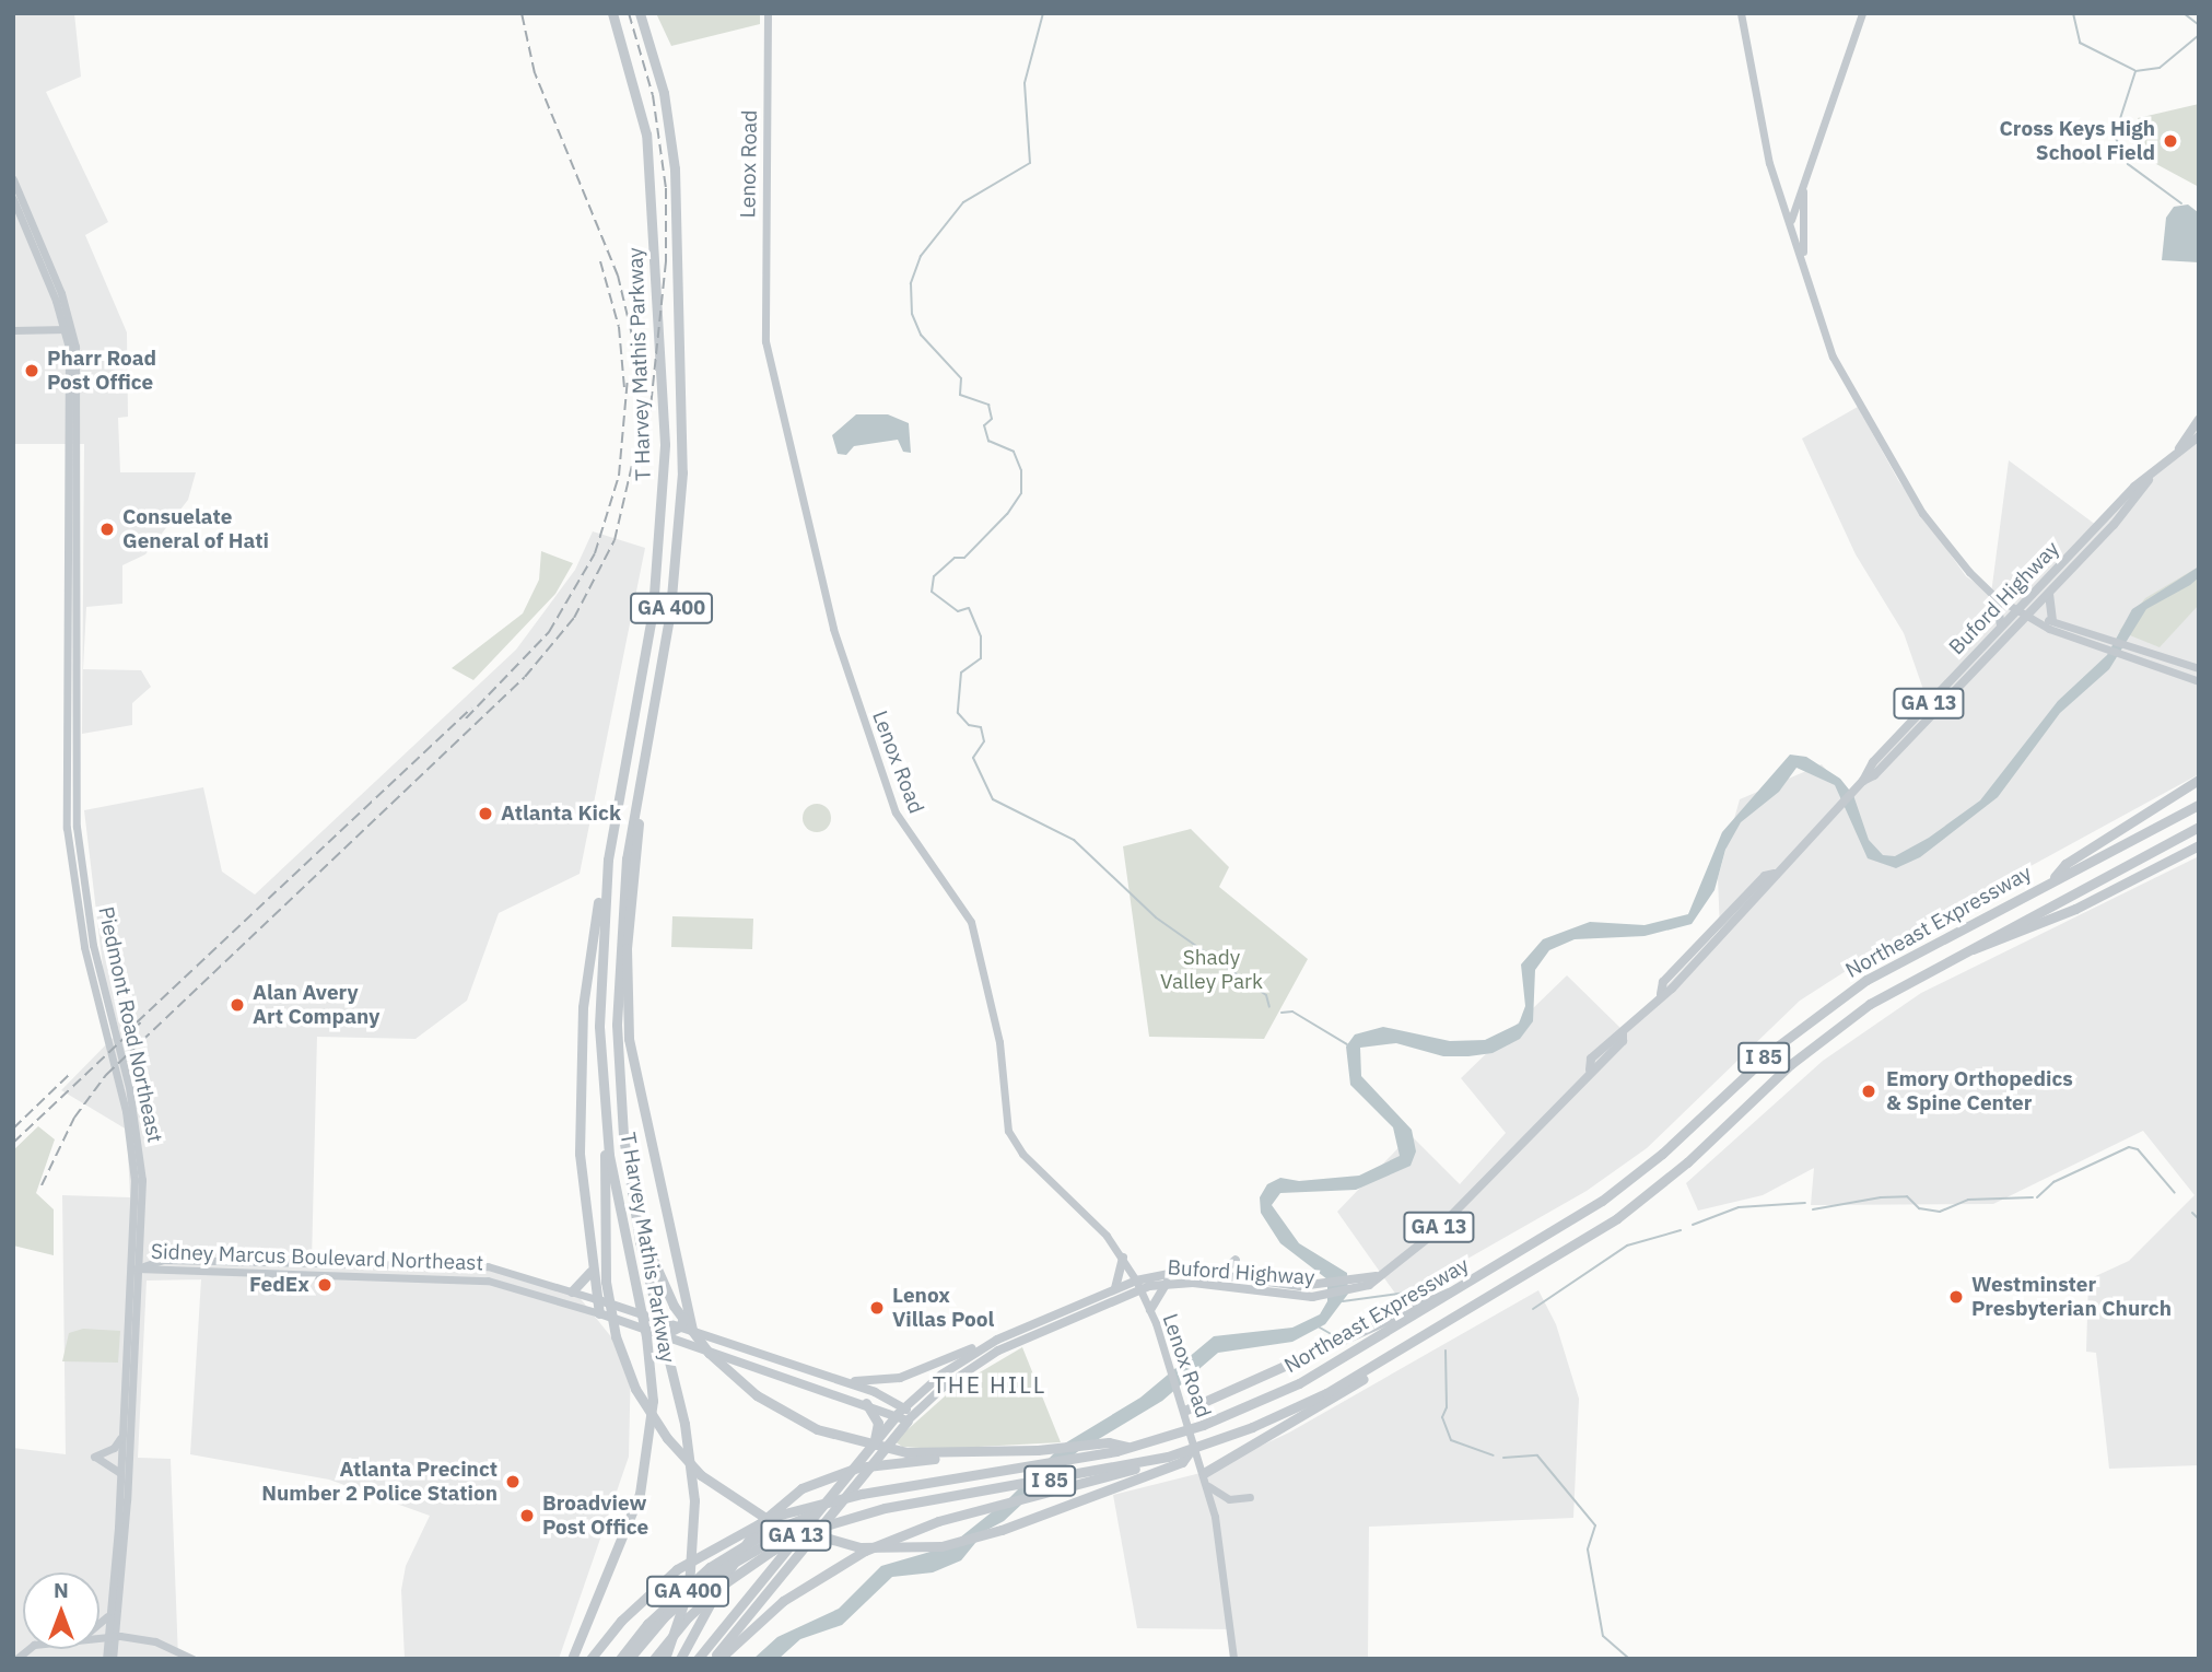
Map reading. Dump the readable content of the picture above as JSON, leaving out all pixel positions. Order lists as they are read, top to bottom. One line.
{"streets":{"highway":["T Harvey Mathis Parkway","GA 400","GA 13","Northeast Expressway","I 85"],"main road":["Lenox Road","Buford Highway","Piedmont Road Northeast","Sidney Marcus Boulevard Northeast"]},"crossings":[["Lenox Road","Buford Highway"],["Lenox Road","Northeast Expressway"],["Buford Highway","GA 13"],["Buford Highway","Sidney Marcus Boulevard Northeast"],["GA 13","Sidney Marcus Boulevard Northeast"],["Piedmont Road Northeast","Sidney Marcus Boulevard Northeast"]],"districts":["THE HILL"],"parks":["Shady Valley Park"],"places":["Cross Keys High School Field","Pharr Road Post Office","Consuelate General of Hati","Atlanta Kick","Alan Avery Art Company","Emory Orthopedics & Spine Center","FedEx","Westminster Presbyterian Church","Lenox Villas Pool","Atlanta Precinct Number 2 Police Station","Broadview Post Office"],"north":"top"}
